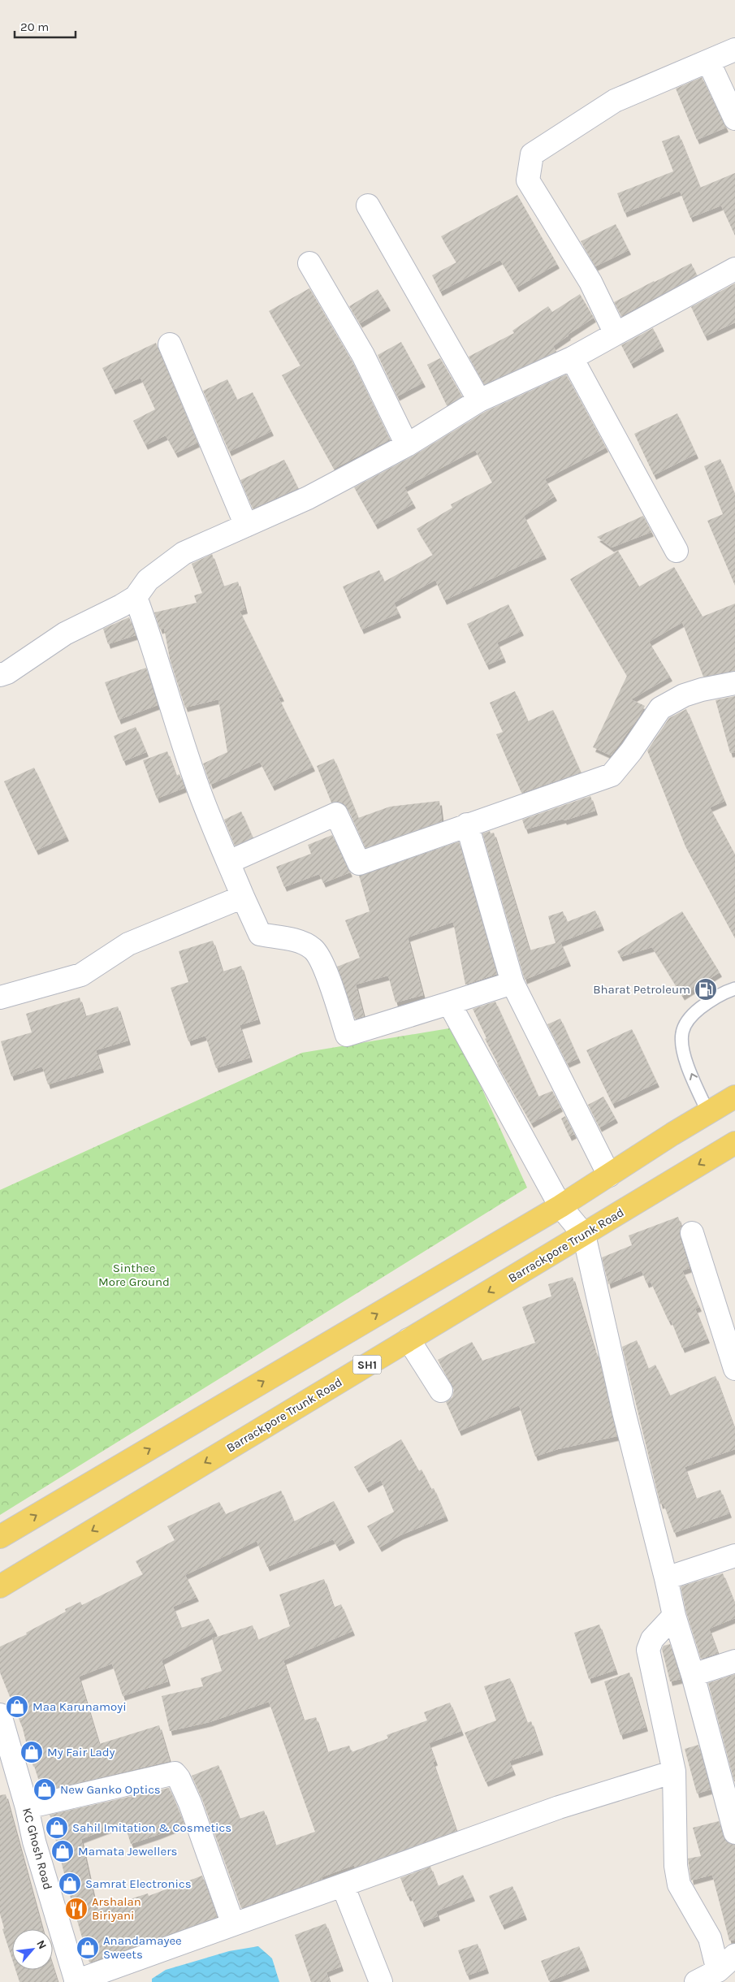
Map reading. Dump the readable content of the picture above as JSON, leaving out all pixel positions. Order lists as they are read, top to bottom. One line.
{"streets":{"main road":["Barrackpore Trunk Road","SH1"],"street":["KC Ghosh Road"]},"parks":["Sinthee More Ground"],"places":{"fuel station":["Bharat Petroleum"],"shop":["Maa Karunamoyi","My Fair Lady","New Ganko Optics","Sahil Imitation & Cosmetics","Mamata Jewellers","Samrat Electronics","Anandamayee Sweets"],"restaurant":["Arshalan Biriyani"]},"scale_bar":"20 m","north":"top right"}
